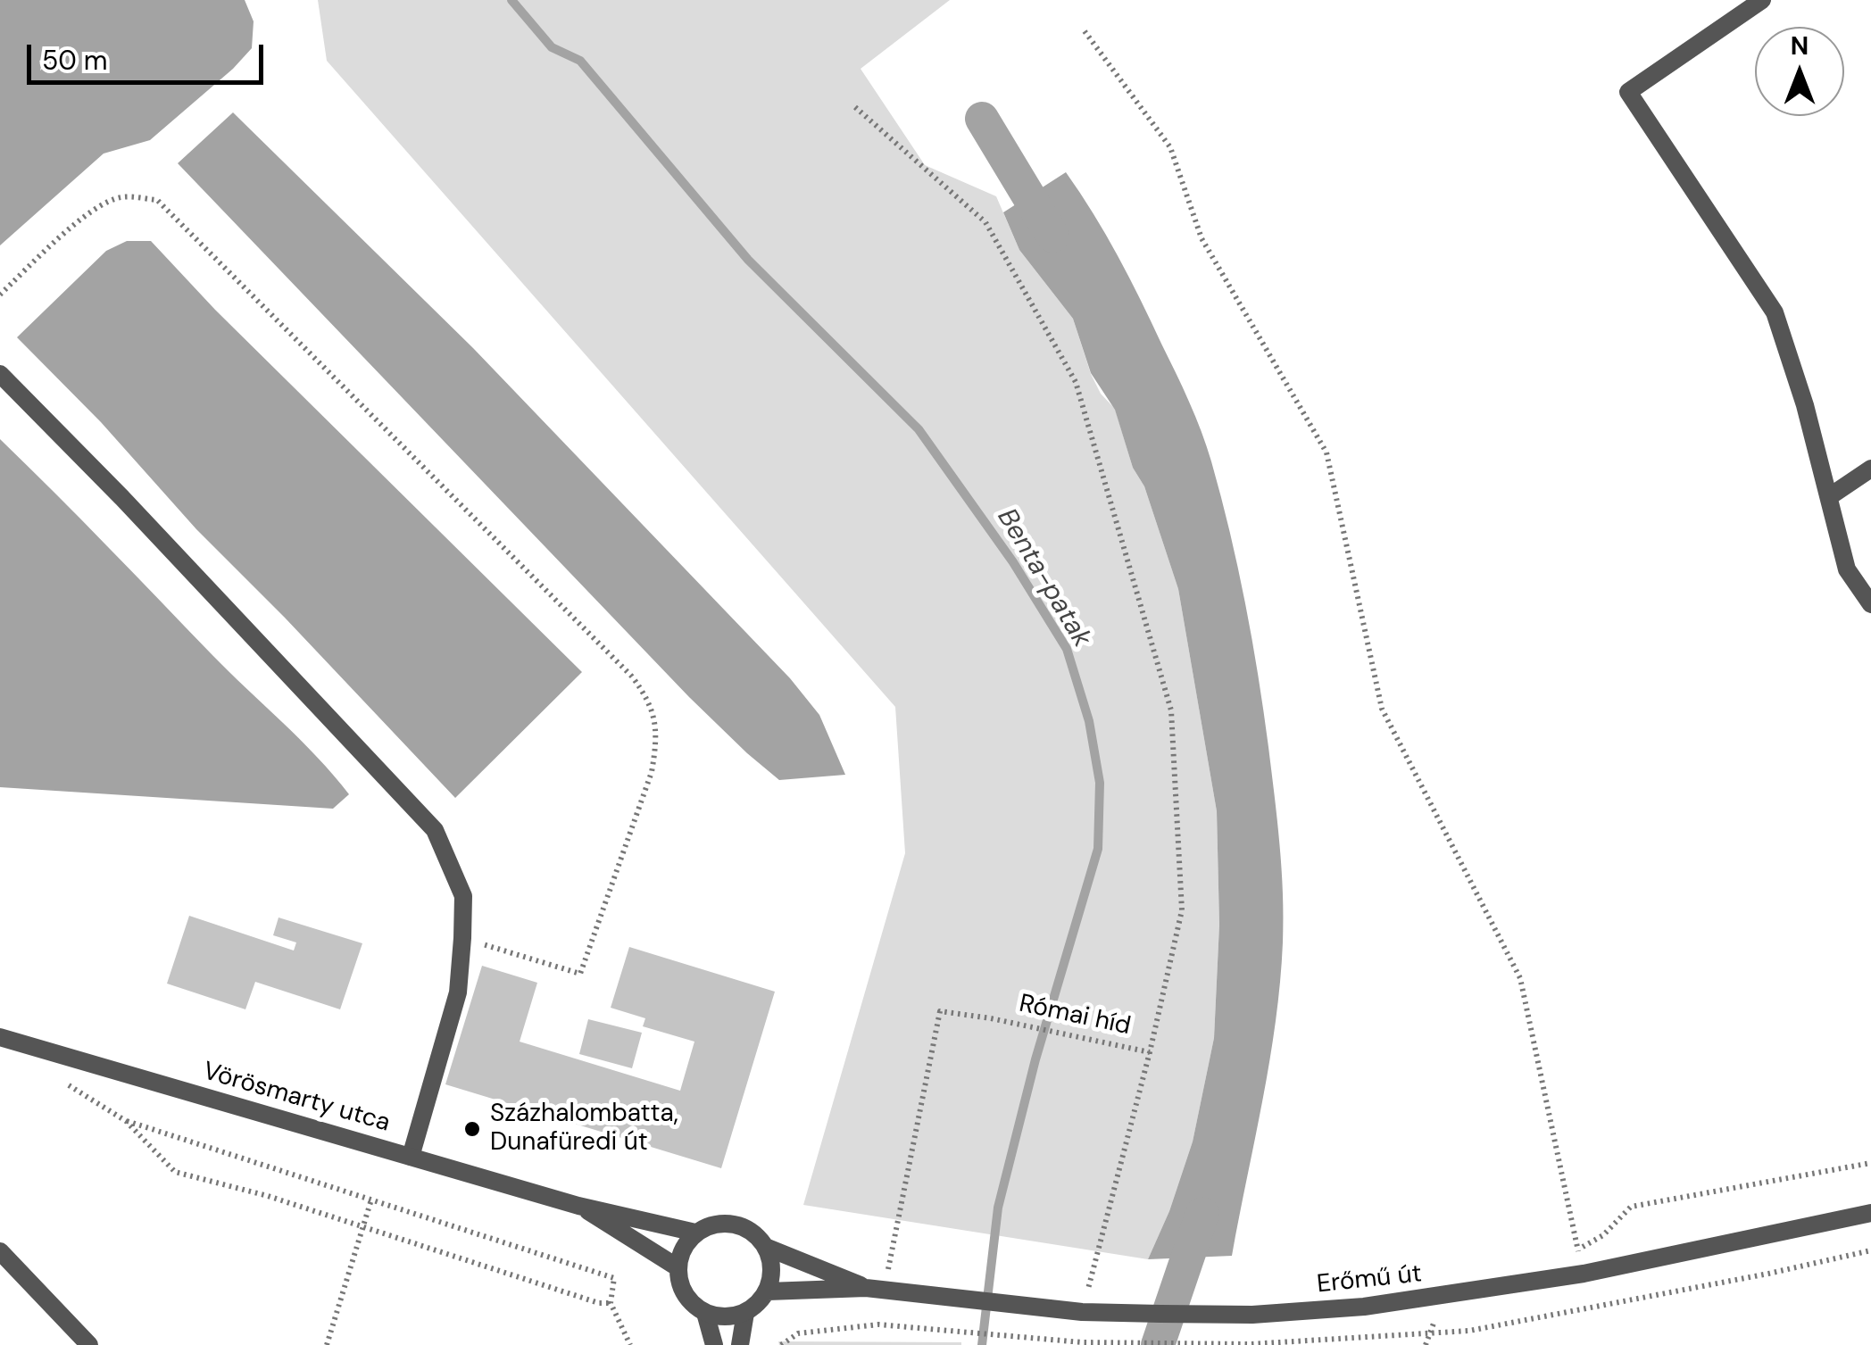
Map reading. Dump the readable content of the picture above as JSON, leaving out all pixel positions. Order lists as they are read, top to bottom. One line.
{"streets":{"street":["Vörösmarty utca","Erőmű út"],"path":["Római híd"]},"crossings":[["Római híd","Erőmű út"],["Vörösmarty utca","Erőmű út"]],"water":["Benta-patak"],"places":["Százhalombatta, Dunafüredi út"],"scale_bar":"50 m","north":"top"}
